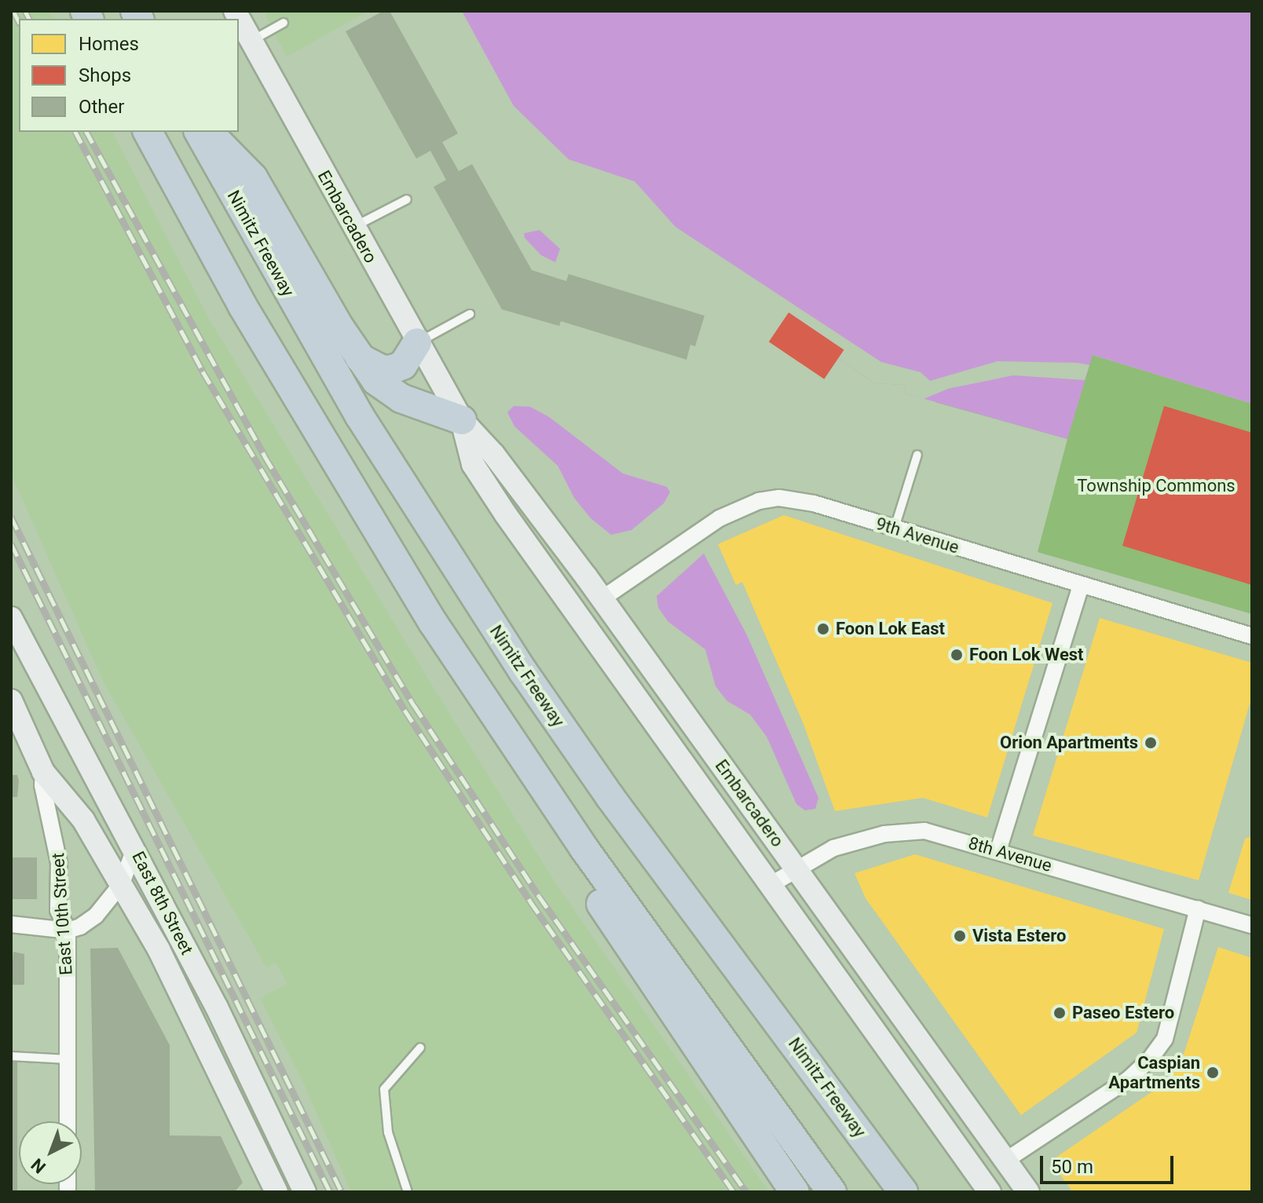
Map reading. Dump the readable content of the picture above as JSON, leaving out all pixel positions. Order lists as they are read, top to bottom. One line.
{"streets":{"highway":["Nimitz Freeway"],"main road":["Embarcadero","East 8th Street"],"street":["9th Avenue","8th Avenue","East 10th Street"]},"crossings":[["Embarcadero","9th Avenue"],["Embarcadero","8th Avenue"],["East 8th Street","East 10th Street"]],"parks":["Township Commons"],"places":["Foon Lok East","Foon Lok West","Orion Apartments","Vista Estero","Paseo Estero","Caspian Apartments"],"legend":["Homes","Shops","Other"],"scale_bar":"50 m","north":"bottom left"}
